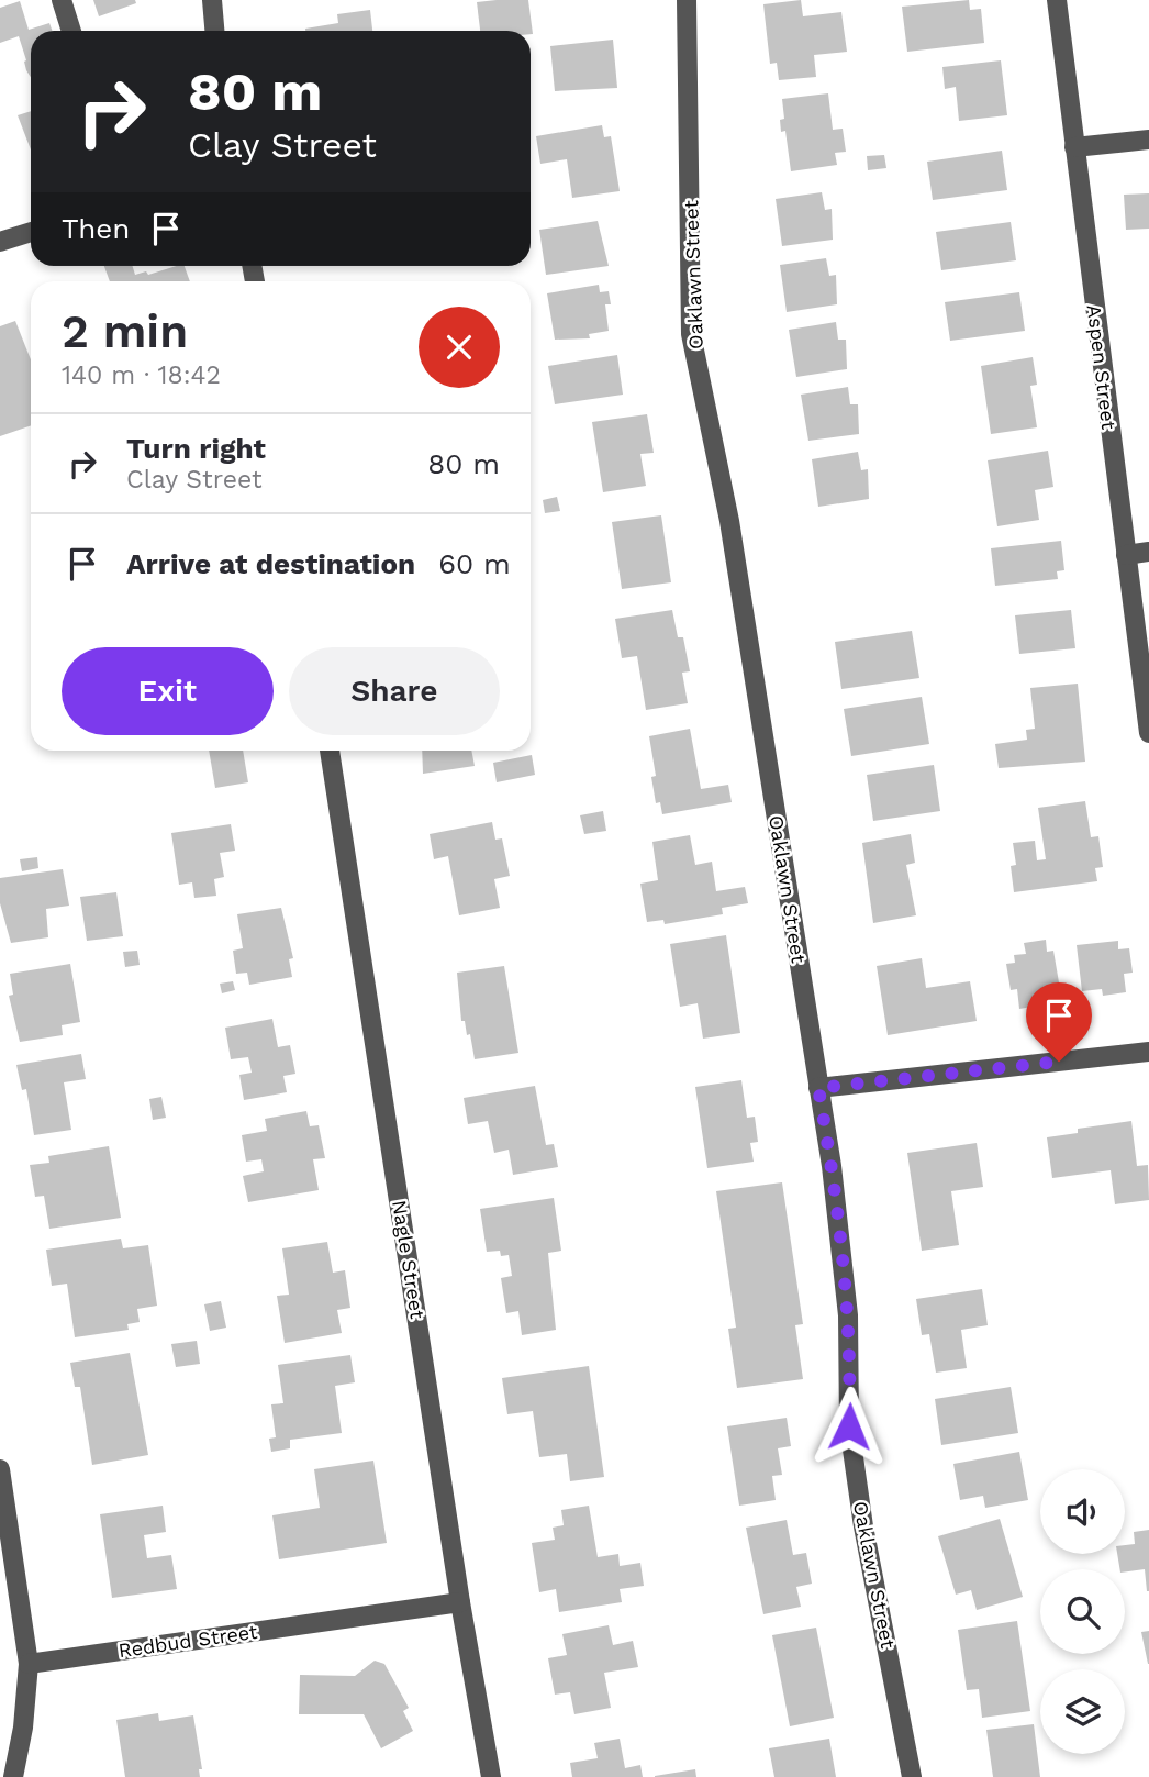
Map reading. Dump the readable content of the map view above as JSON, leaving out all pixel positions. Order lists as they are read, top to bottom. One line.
{"streets":{"street":["Oaklawn Street","Aspen Street","Nagle Street","Redbud Street"]},"crossings":[["Nagle Street","Redbud Street"]],"page":{"turn":["80 m","Clay Street"],"then":"Then","heading":["2 min","140 m · 18:42"],"list":[{"name":"Turn right","note":"Clay Street","value":"80 m"},{"name":"Arrive at destination","value":"60 m"}],"buttons":["Exit","Share"]}}
